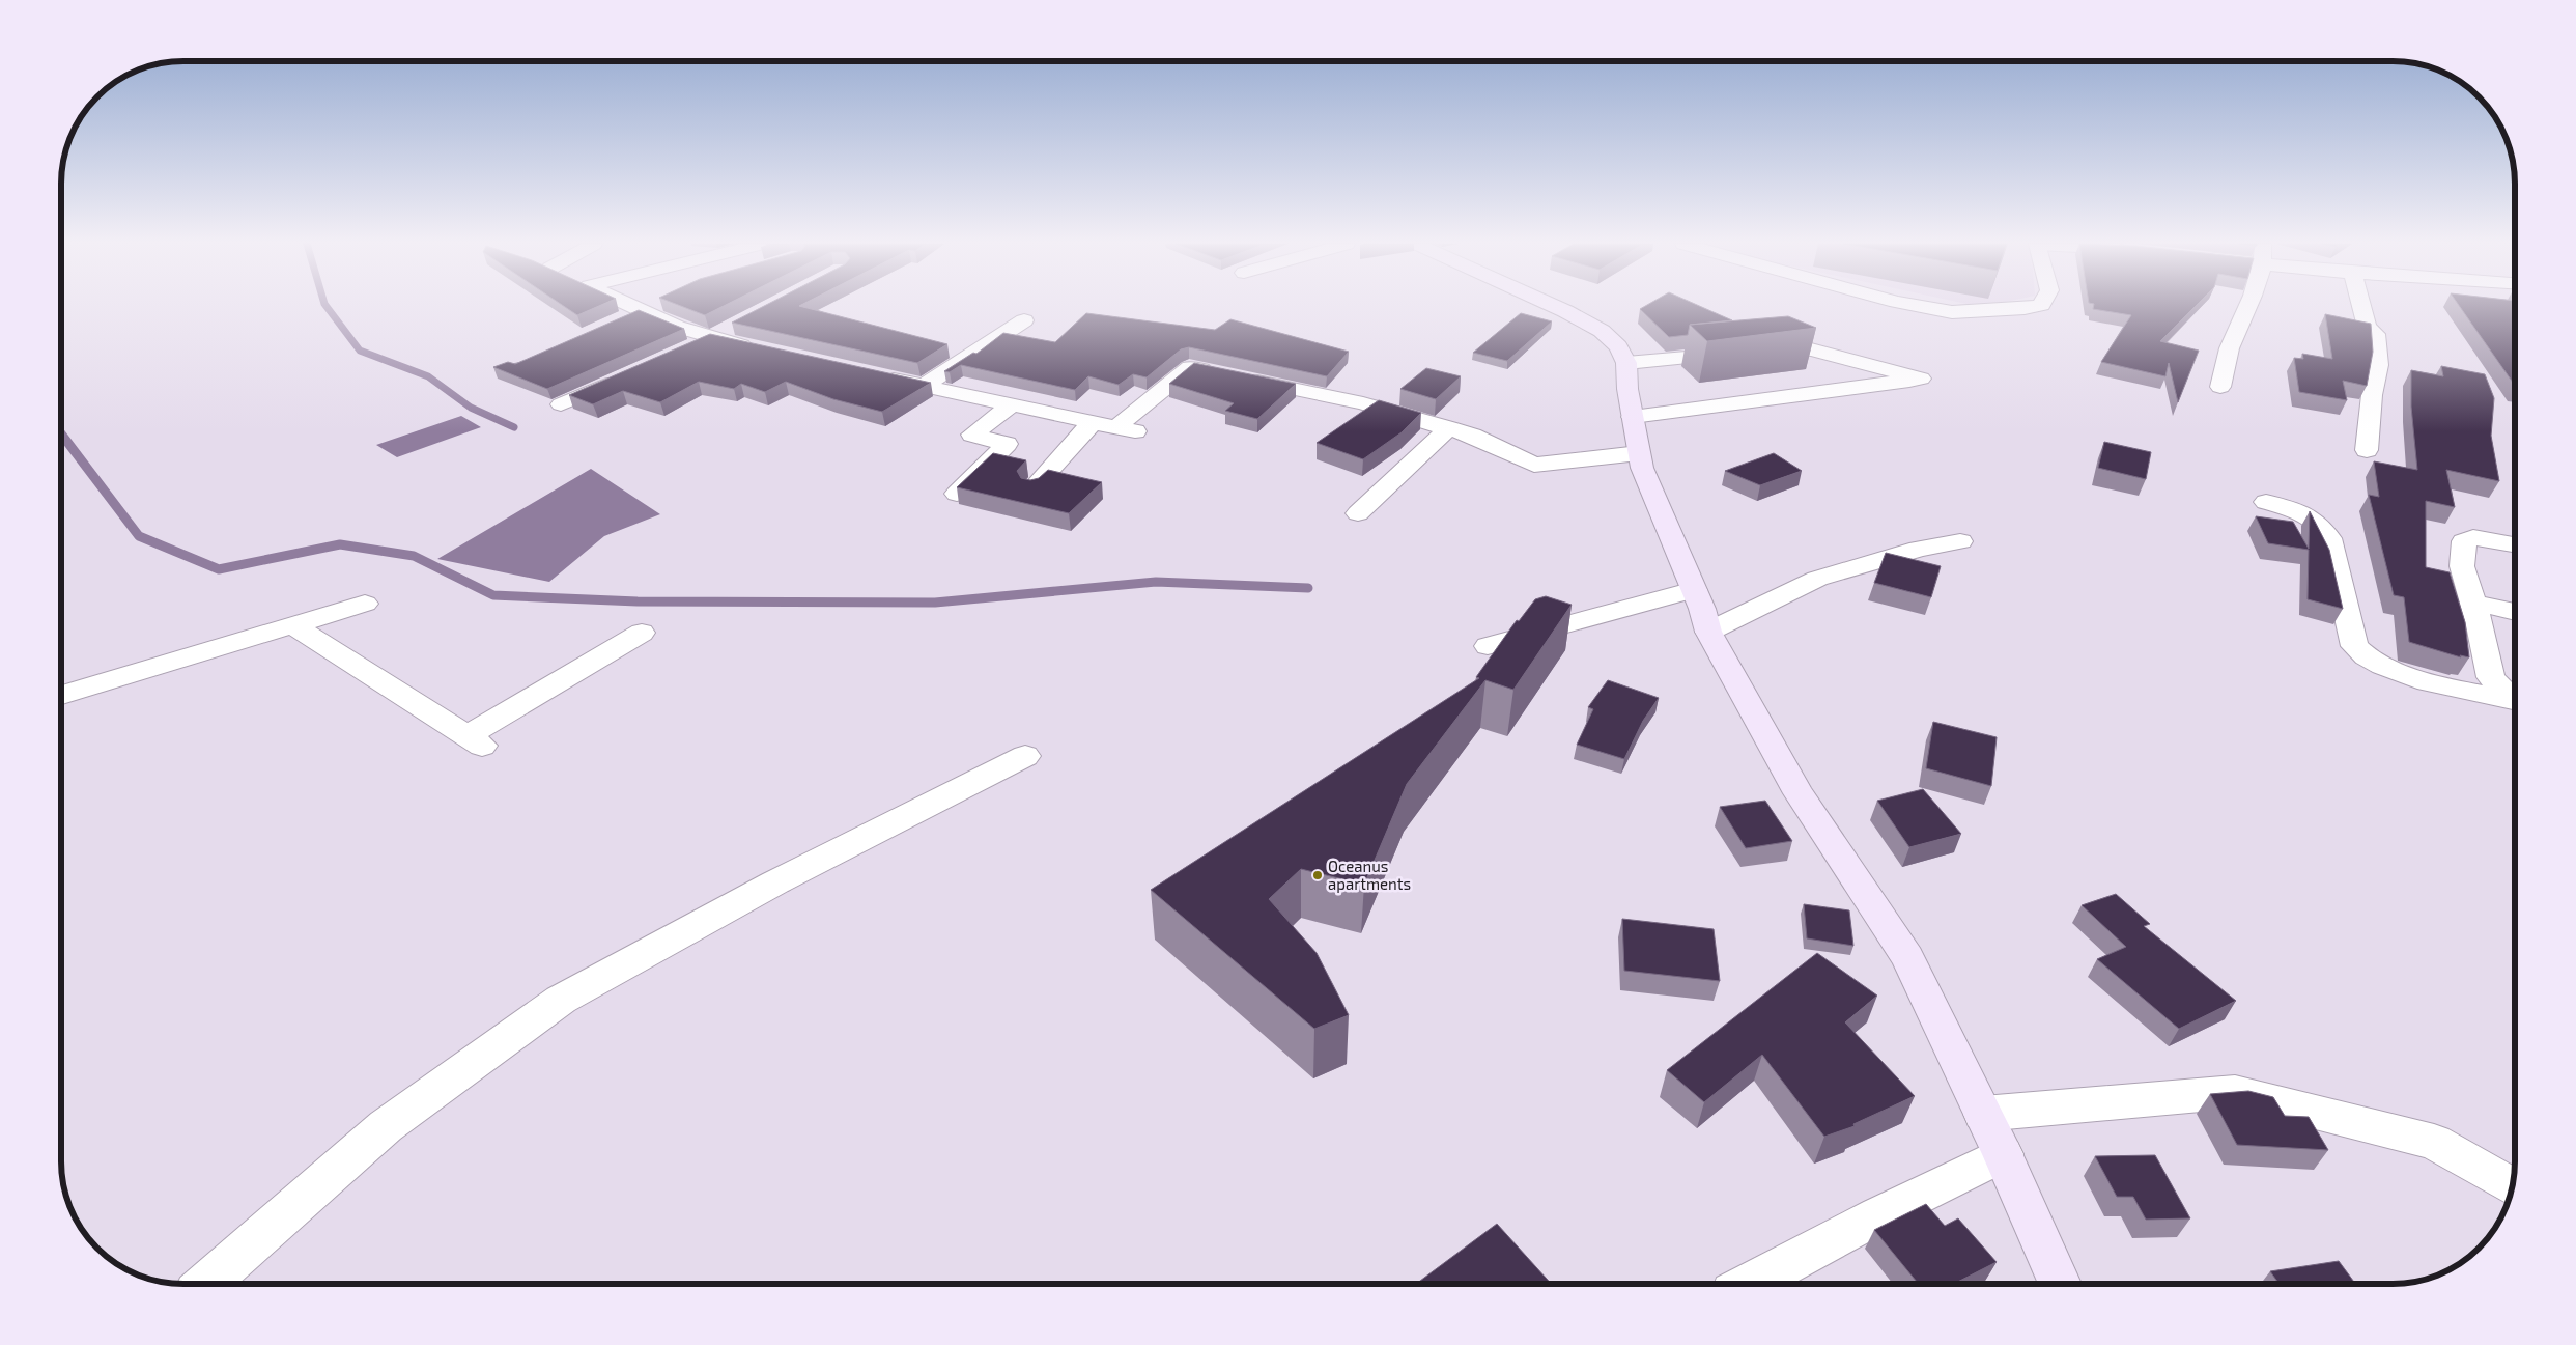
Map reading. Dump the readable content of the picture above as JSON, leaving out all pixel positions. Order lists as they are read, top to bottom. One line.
{"places":["Oceanus apartments"]}
